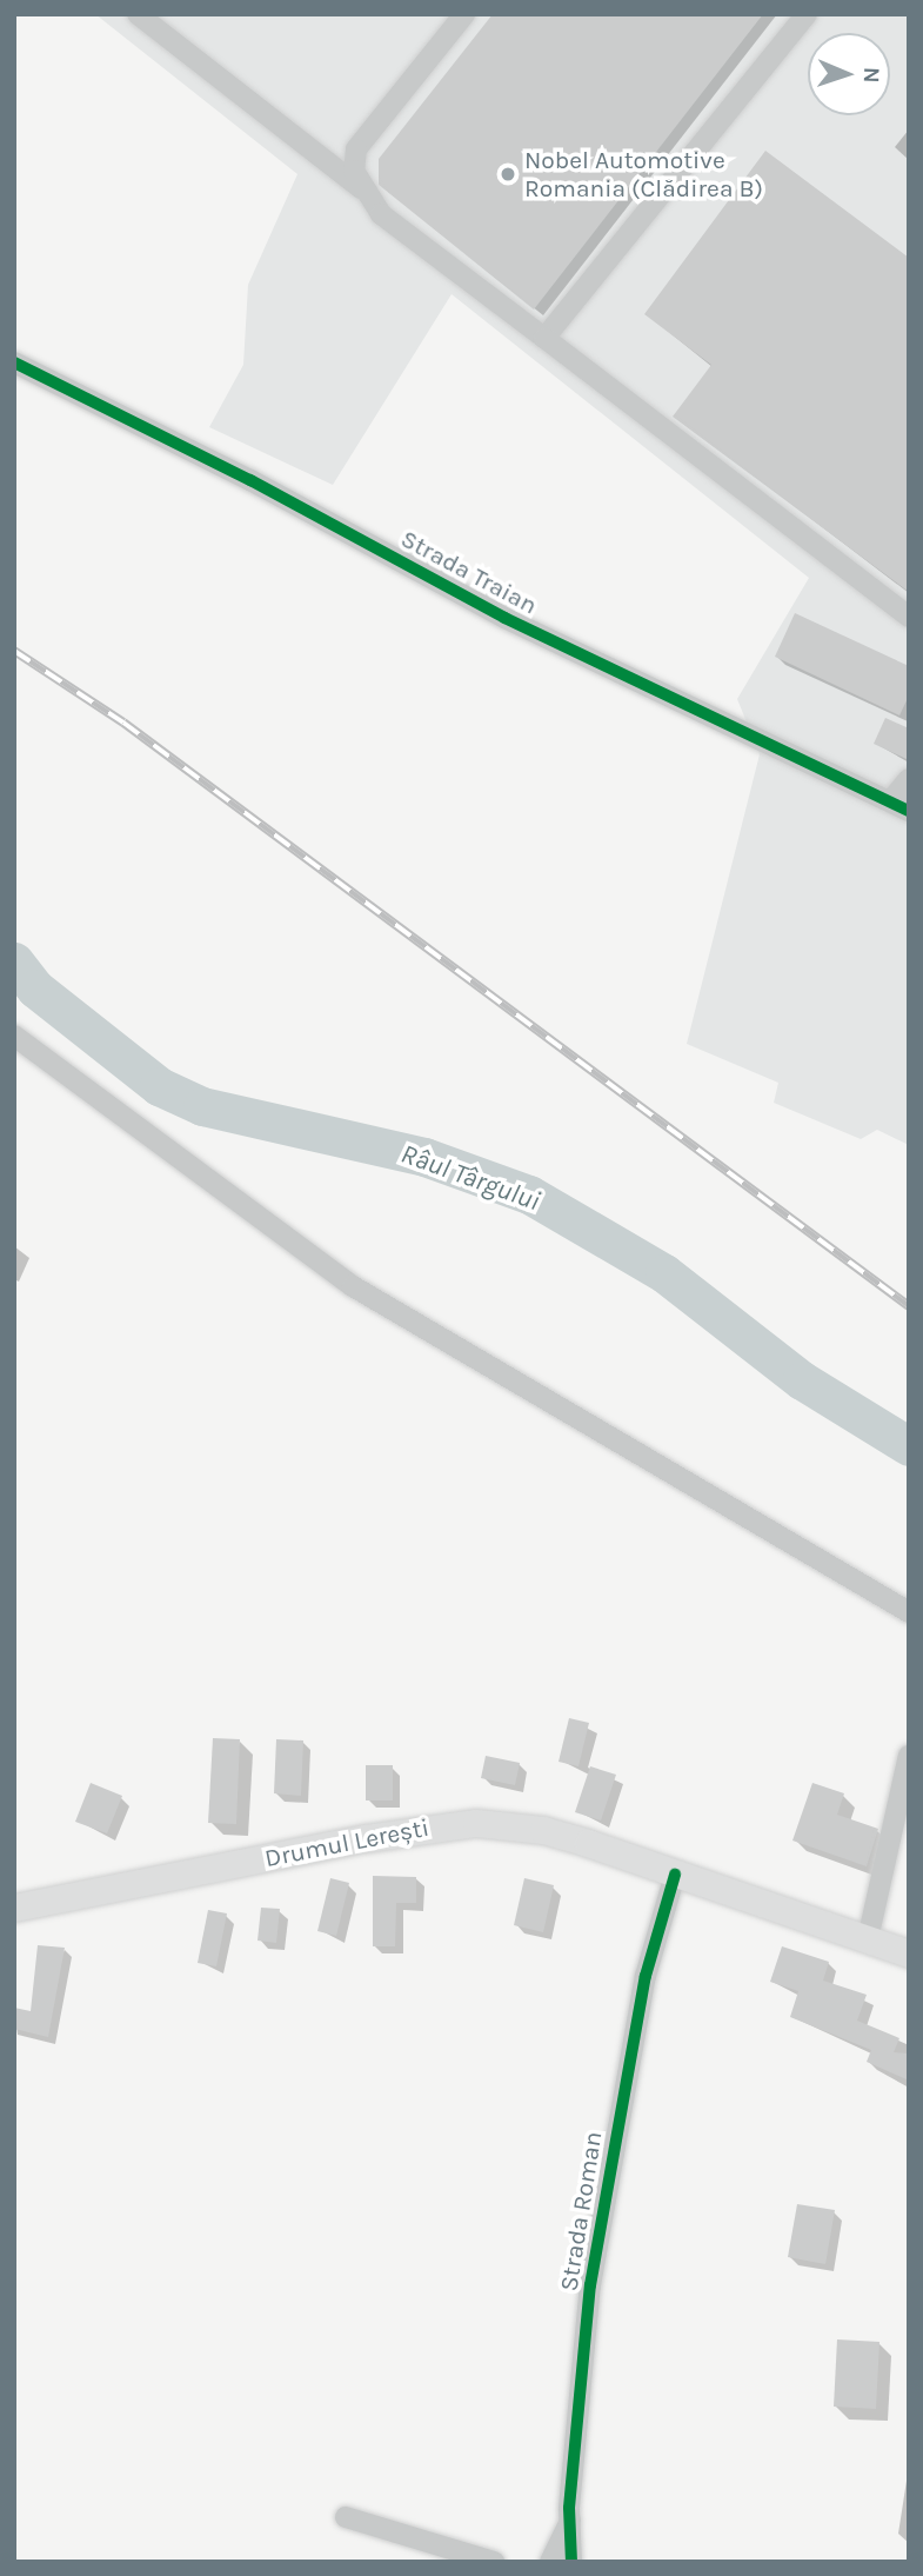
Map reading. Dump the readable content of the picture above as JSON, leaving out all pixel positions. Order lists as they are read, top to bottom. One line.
{"streets":{"main road":["Drumul Lerești"],"street":["Strada Traian","Strada Roman"]},"crossings":[["Drumul Lerești","Strada Roman"]],"water":["Râul Târgului"],"places":["Nobel Automotive Romania (Clădirea B)"],"north":"right"}
